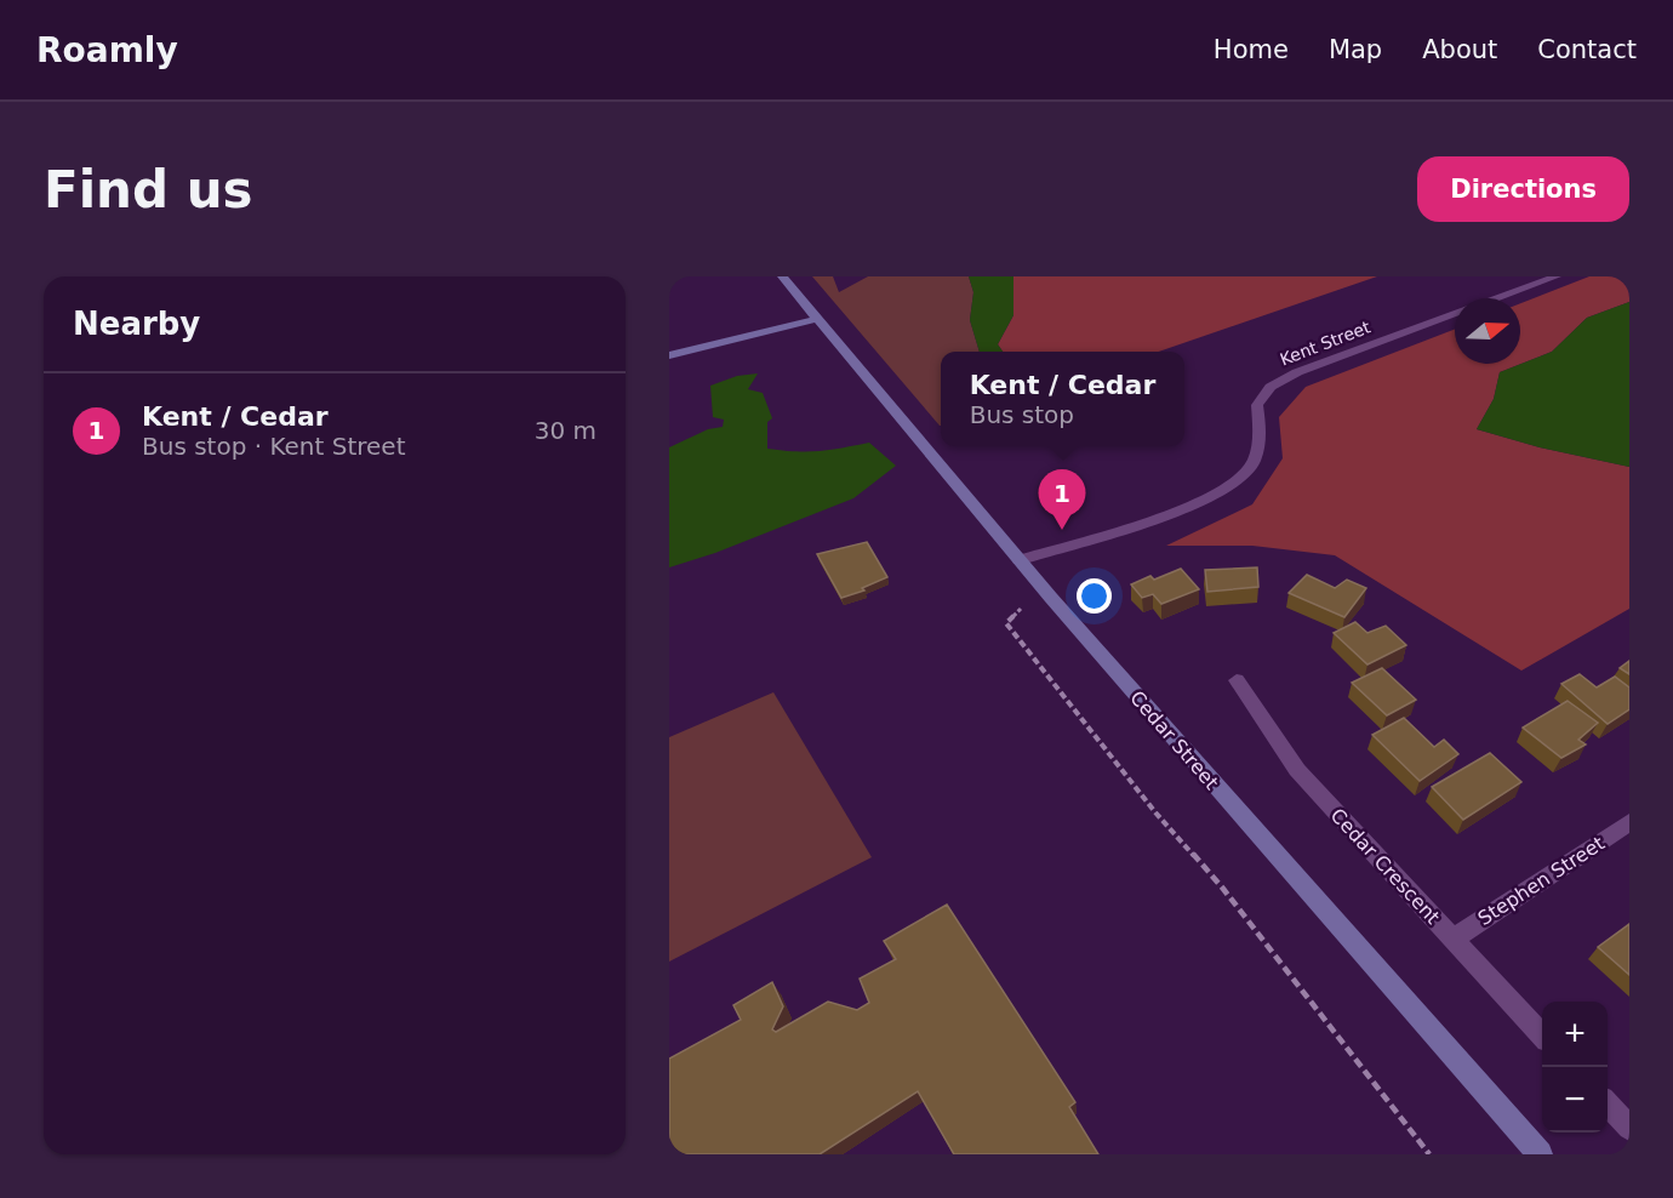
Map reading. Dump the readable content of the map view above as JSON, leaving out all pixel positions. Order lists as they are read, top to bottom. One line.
{"streets":{"main road":["Cedar Street"],"street":["Kent Street","Cedar Crescent","Stephen Street"]},"crossings":[["Kent Street","Cedar Street"],["Cedar Crescent","Stephen Street"]],"north":"right","page":{"header":"Roamly","nav":["Home","Map","About","Contact"],"buttons":"Directions","title":"Find us","heading":"Nearby","popup":["Kent / Cedar","Bus stop"],"list":[{"mark":"1","name":"Kent / Cedar","note":"Bus stop · Kent Street","value":"30 m"}],"pins":"1","map_buttons":["+","−"]}}
